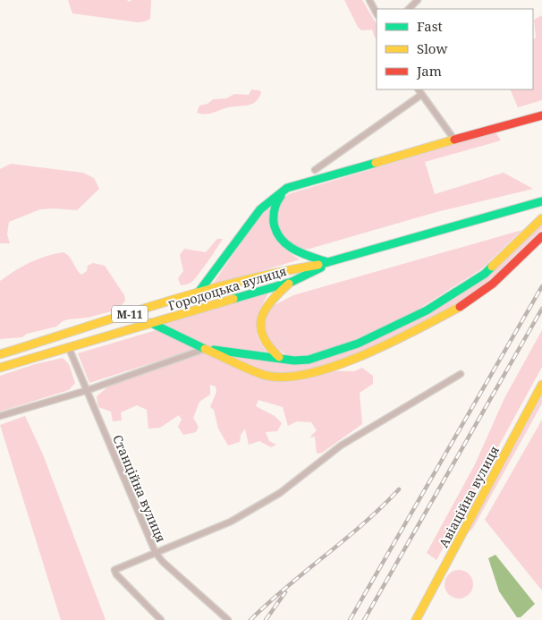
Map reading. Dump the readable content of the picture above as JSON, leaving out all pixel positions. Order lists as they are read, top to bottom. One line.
{"streets":{"main road":["Городоцька вулиця","М-11","Авіаційна вулиця"],"street":["Станційна вулиця"]},"crossings":[["Городоцька вулиця","Станційна вулиця"]],"legend":["Fast","Slow","Jam"]}
